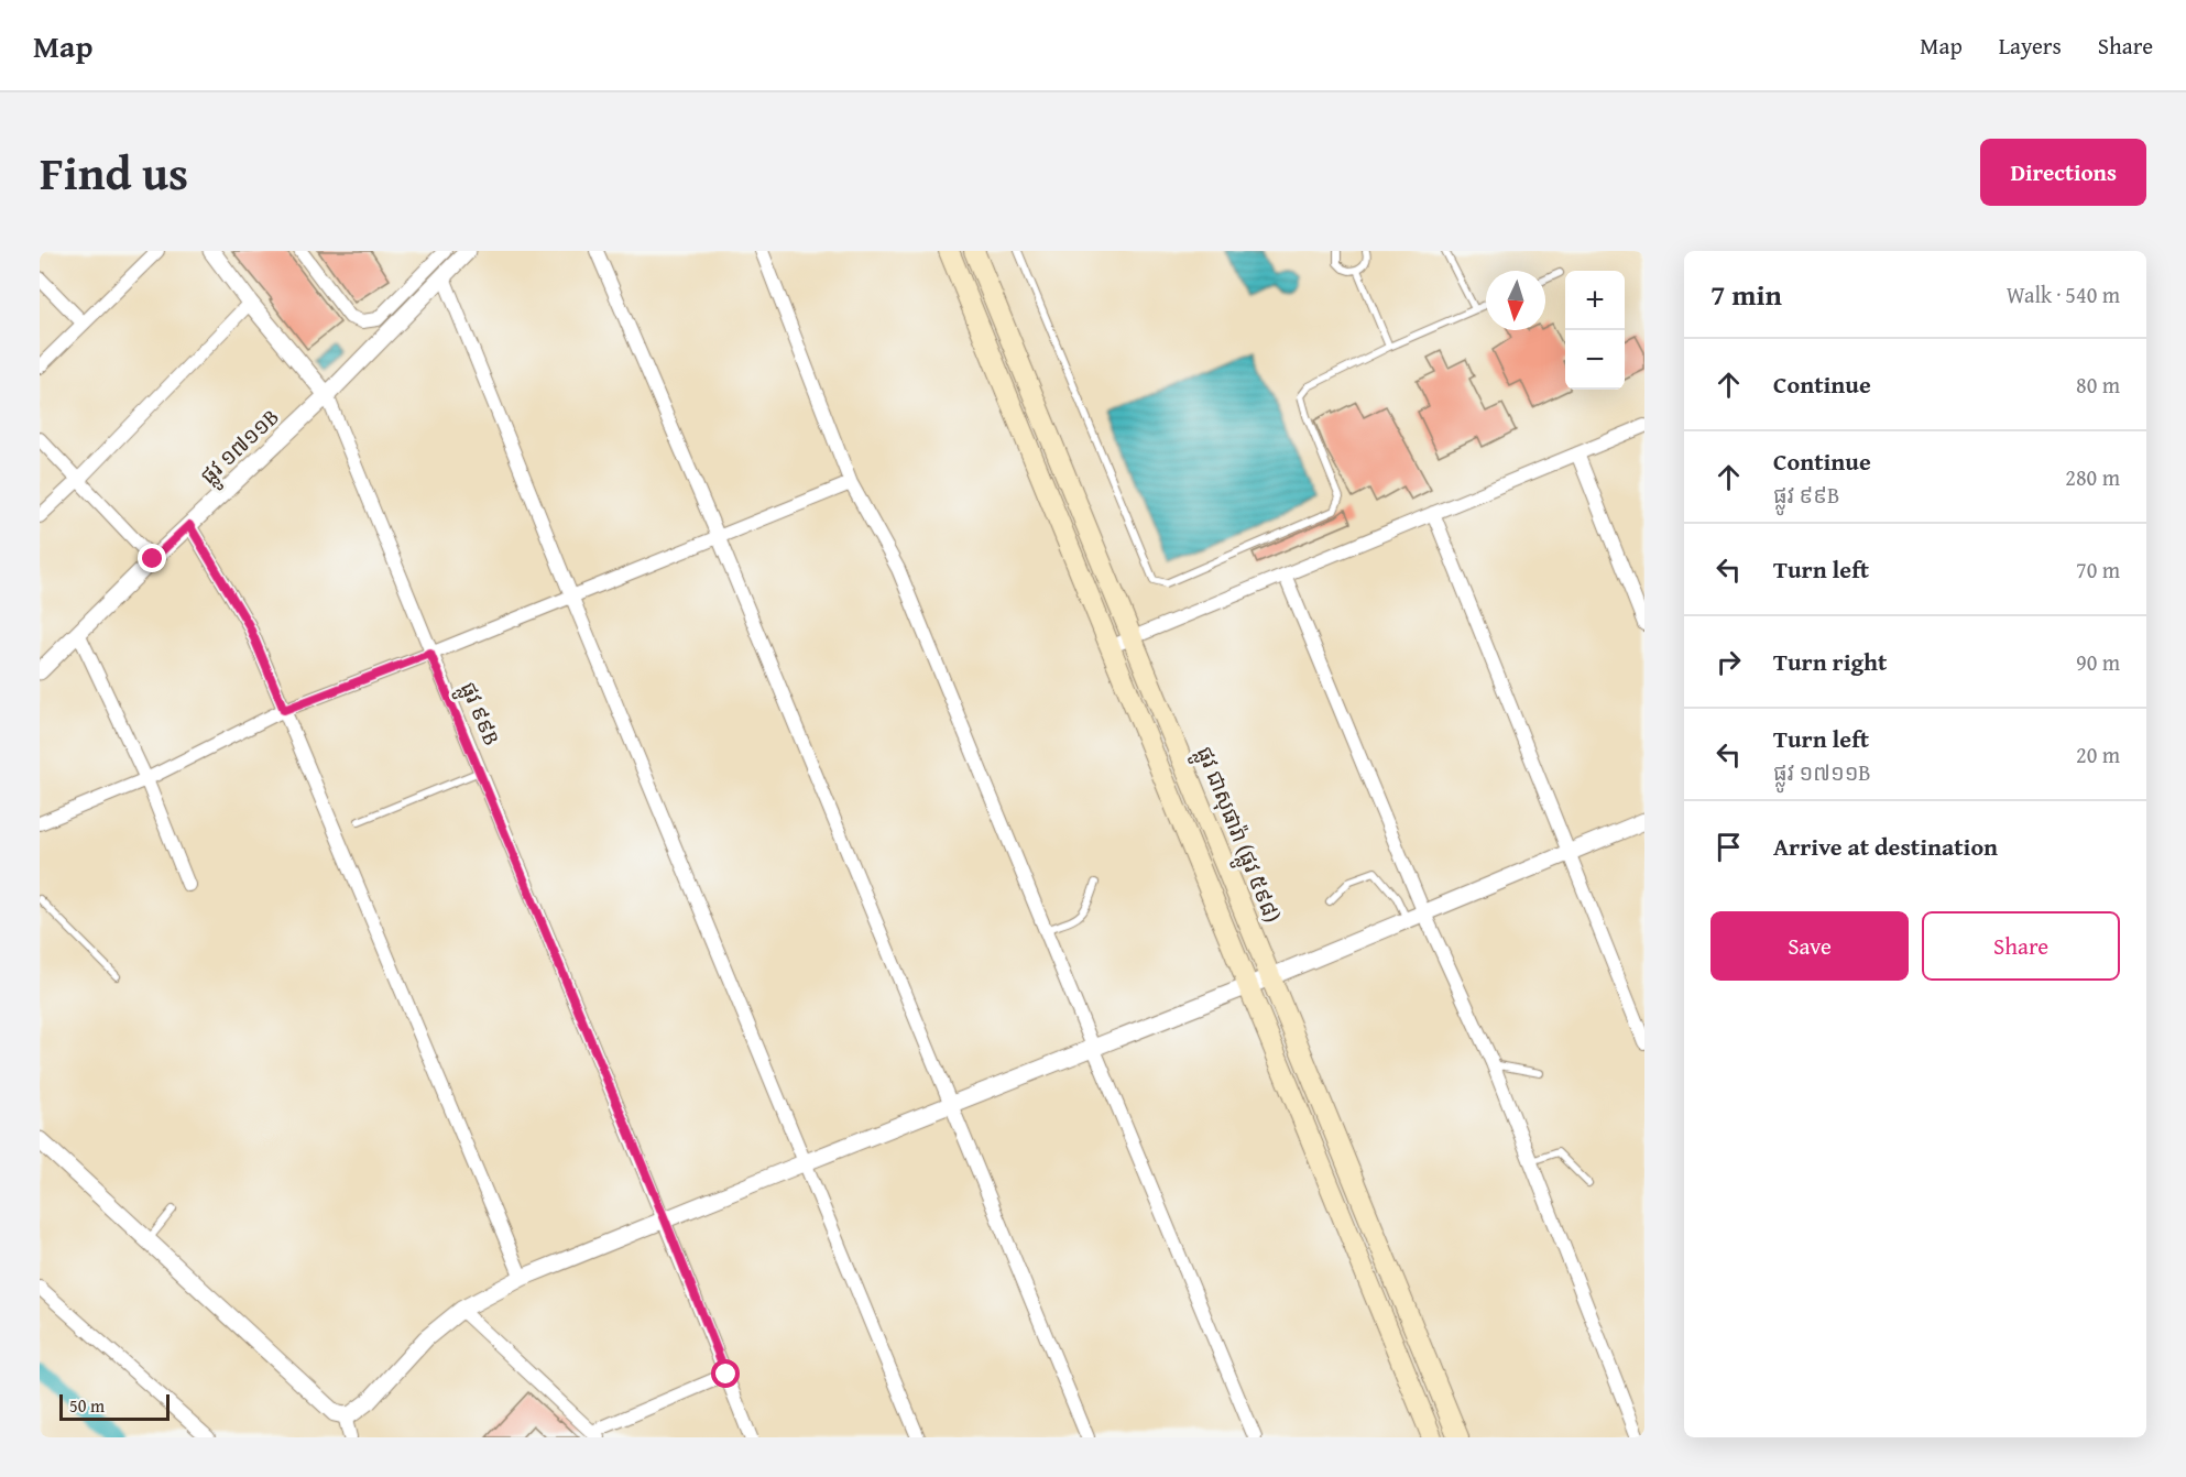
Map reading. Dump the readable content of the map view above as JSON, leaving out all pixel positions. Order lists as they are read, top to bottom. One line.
{"streets":{"main road":["ផ្លូវ ជាសុផារ៉ា (ផ្លូវ ៥៩៨)"],"street":["ផ្លូវ ១៧១១B","ផ្លូវ ៩៩B"]},"crossings":[["ផ្លូវ ១៧១១B","ផ្លូវ ៩៩B"]],"scale_bar":"50 m","north":"bottom","page":{"header":"Map","nav":["Map","Layers","Share"],"title":"Find us","buttons":["Directions",["Save","Share"]],"heading":["7 min","Walk · 540 m"],"map_buttons":["+","−"],"list":[["Continue","80 m"],["Continue","ផ្លូវ ៩៩B","280 m"],["Turn left","70 m"],["Turn right","90 m"],["Turn left","ផ្លូវ ១៧១១B","20 m"],"Arrive at destination"],"scale":"50 m"}}
